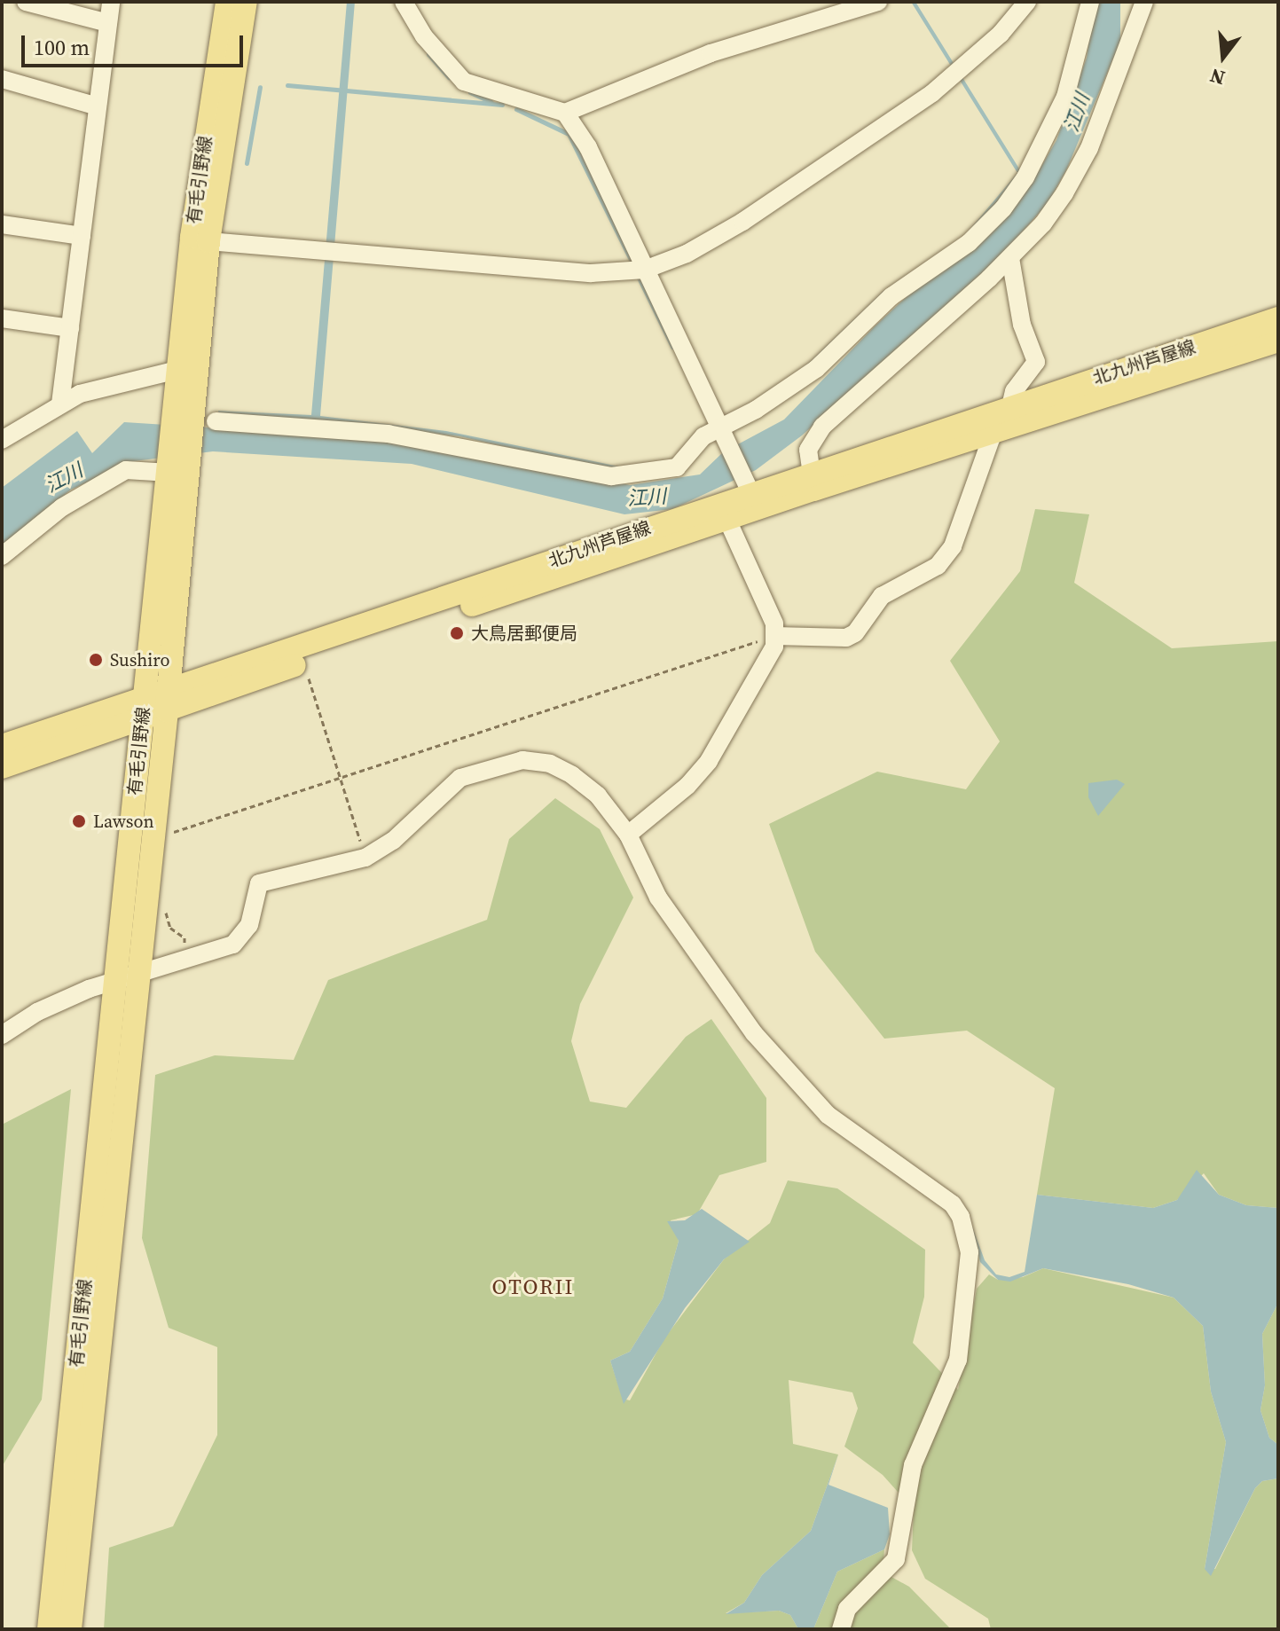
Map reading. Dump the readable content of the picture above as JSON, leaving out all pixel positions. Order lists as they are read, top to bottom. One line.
{"streets":{"main road":["有毛引野線","北九州芦屋線"]},"crossings":[["有毛引野線","北九州芦屋線"]],"districts":["OTORII"],"water":["江川"],"places":["大鳥居郵便局","Sushiro","Lawson"],"scale_bar":"100 m","north":"bottom"}
